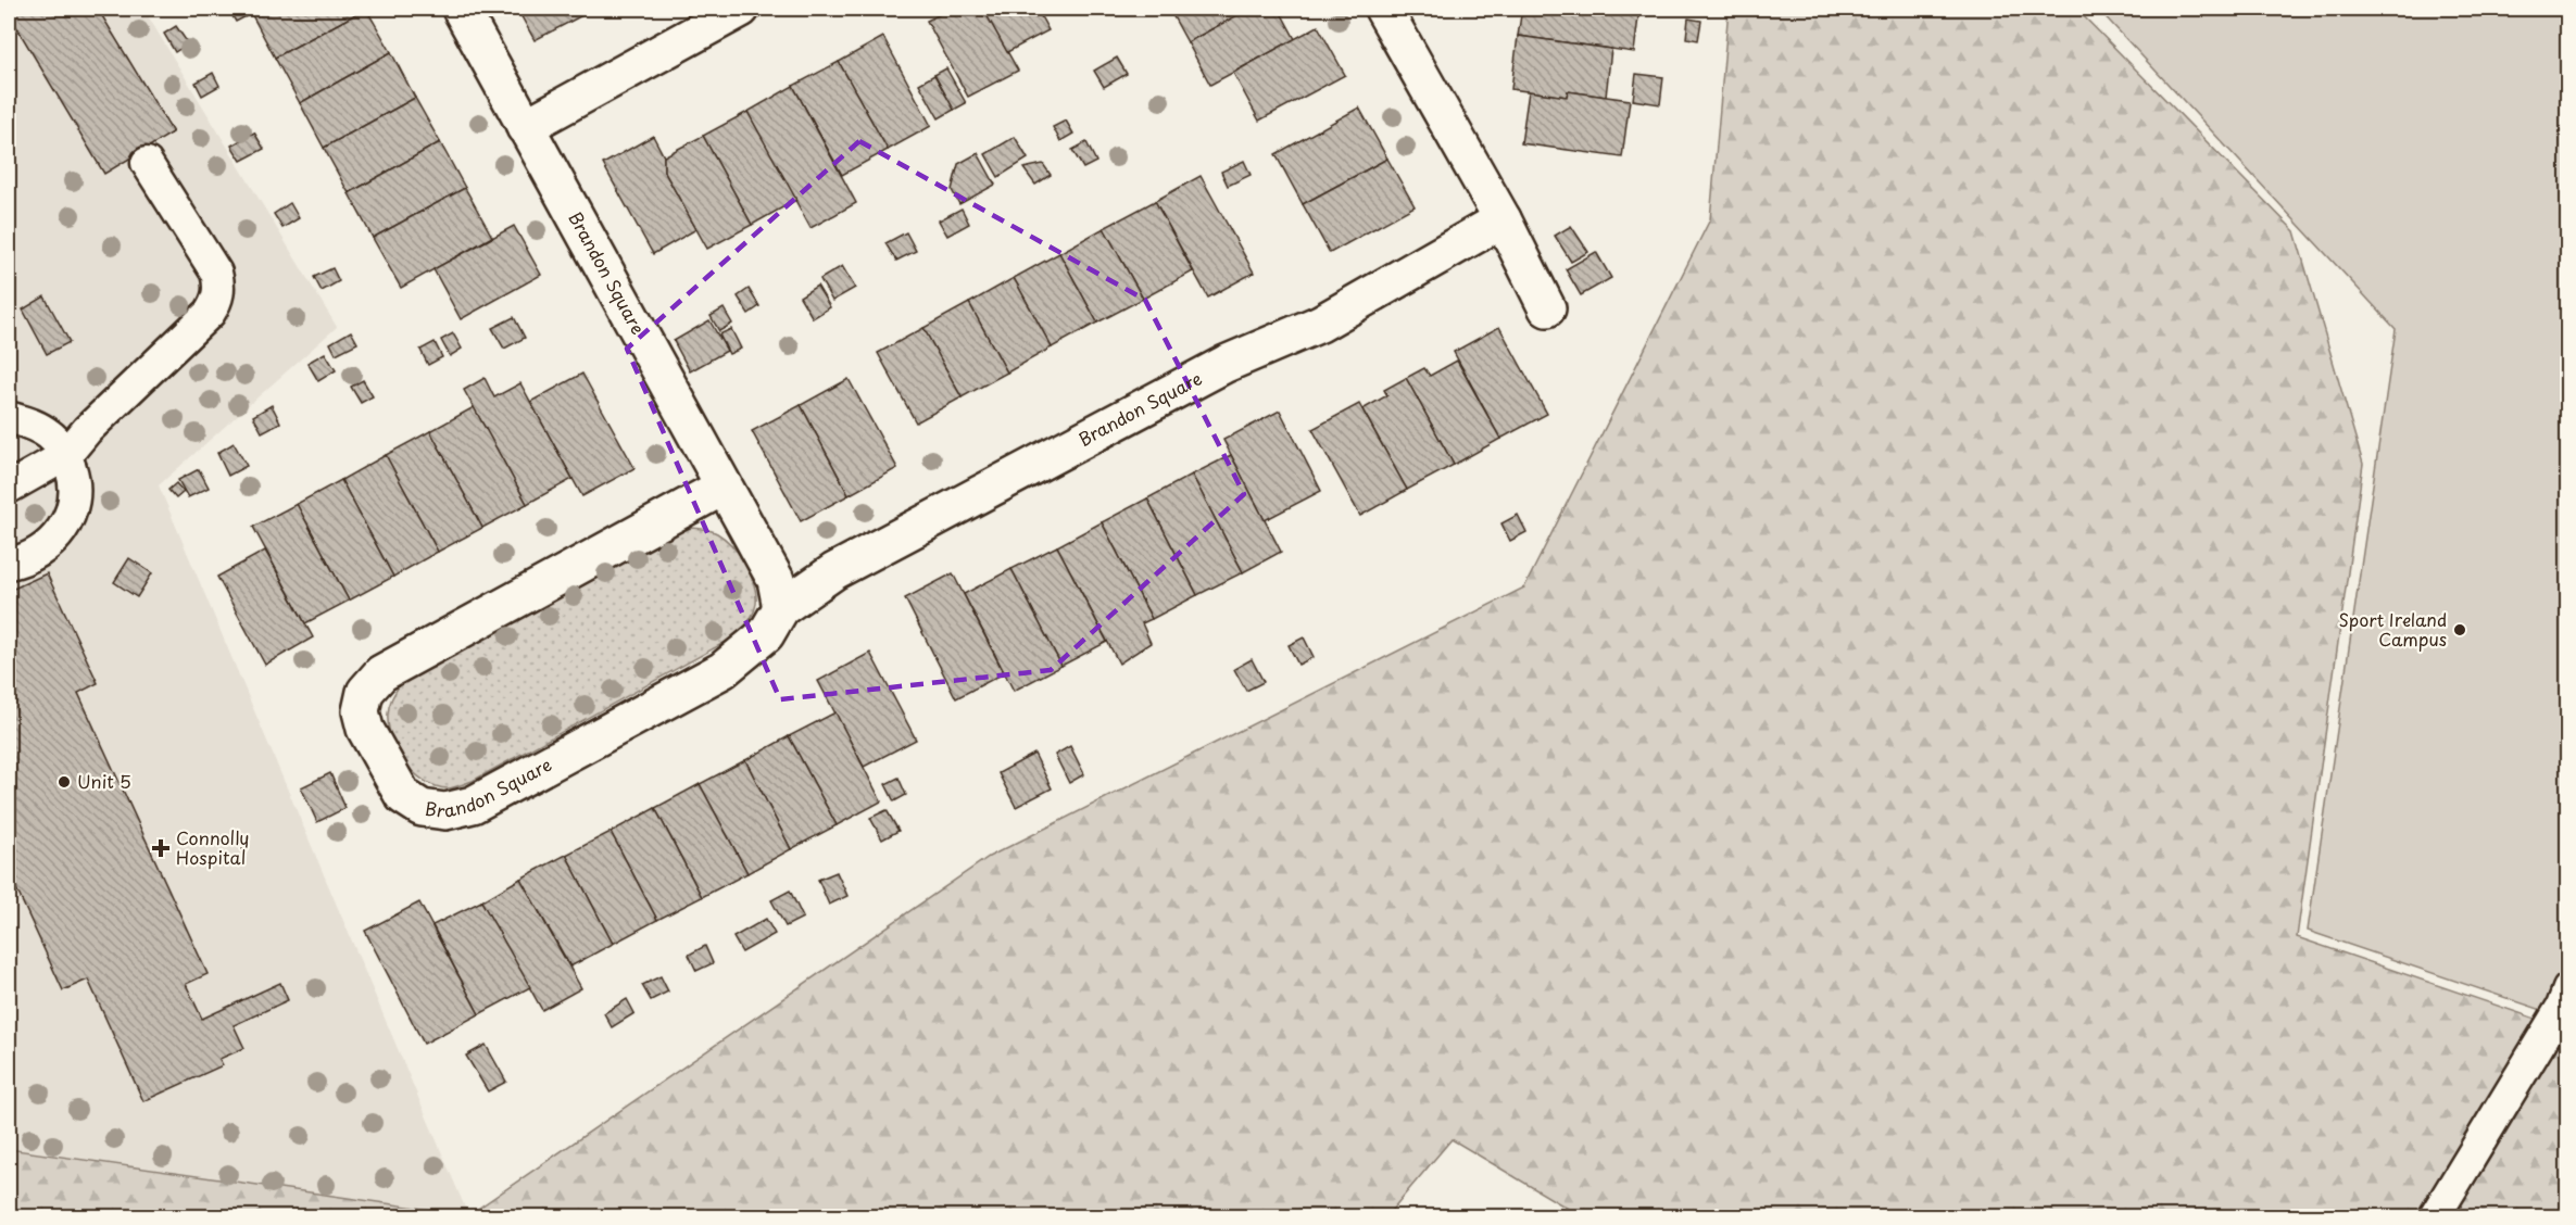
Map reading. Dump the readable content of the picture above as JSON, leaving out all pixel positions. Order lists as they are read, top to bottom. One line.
{"streets":{"street":["Brandon Square"]},"places":{"other":["Sport Ireland Campus","Unit 5"],"health":["Connolly Hospital"]}}
